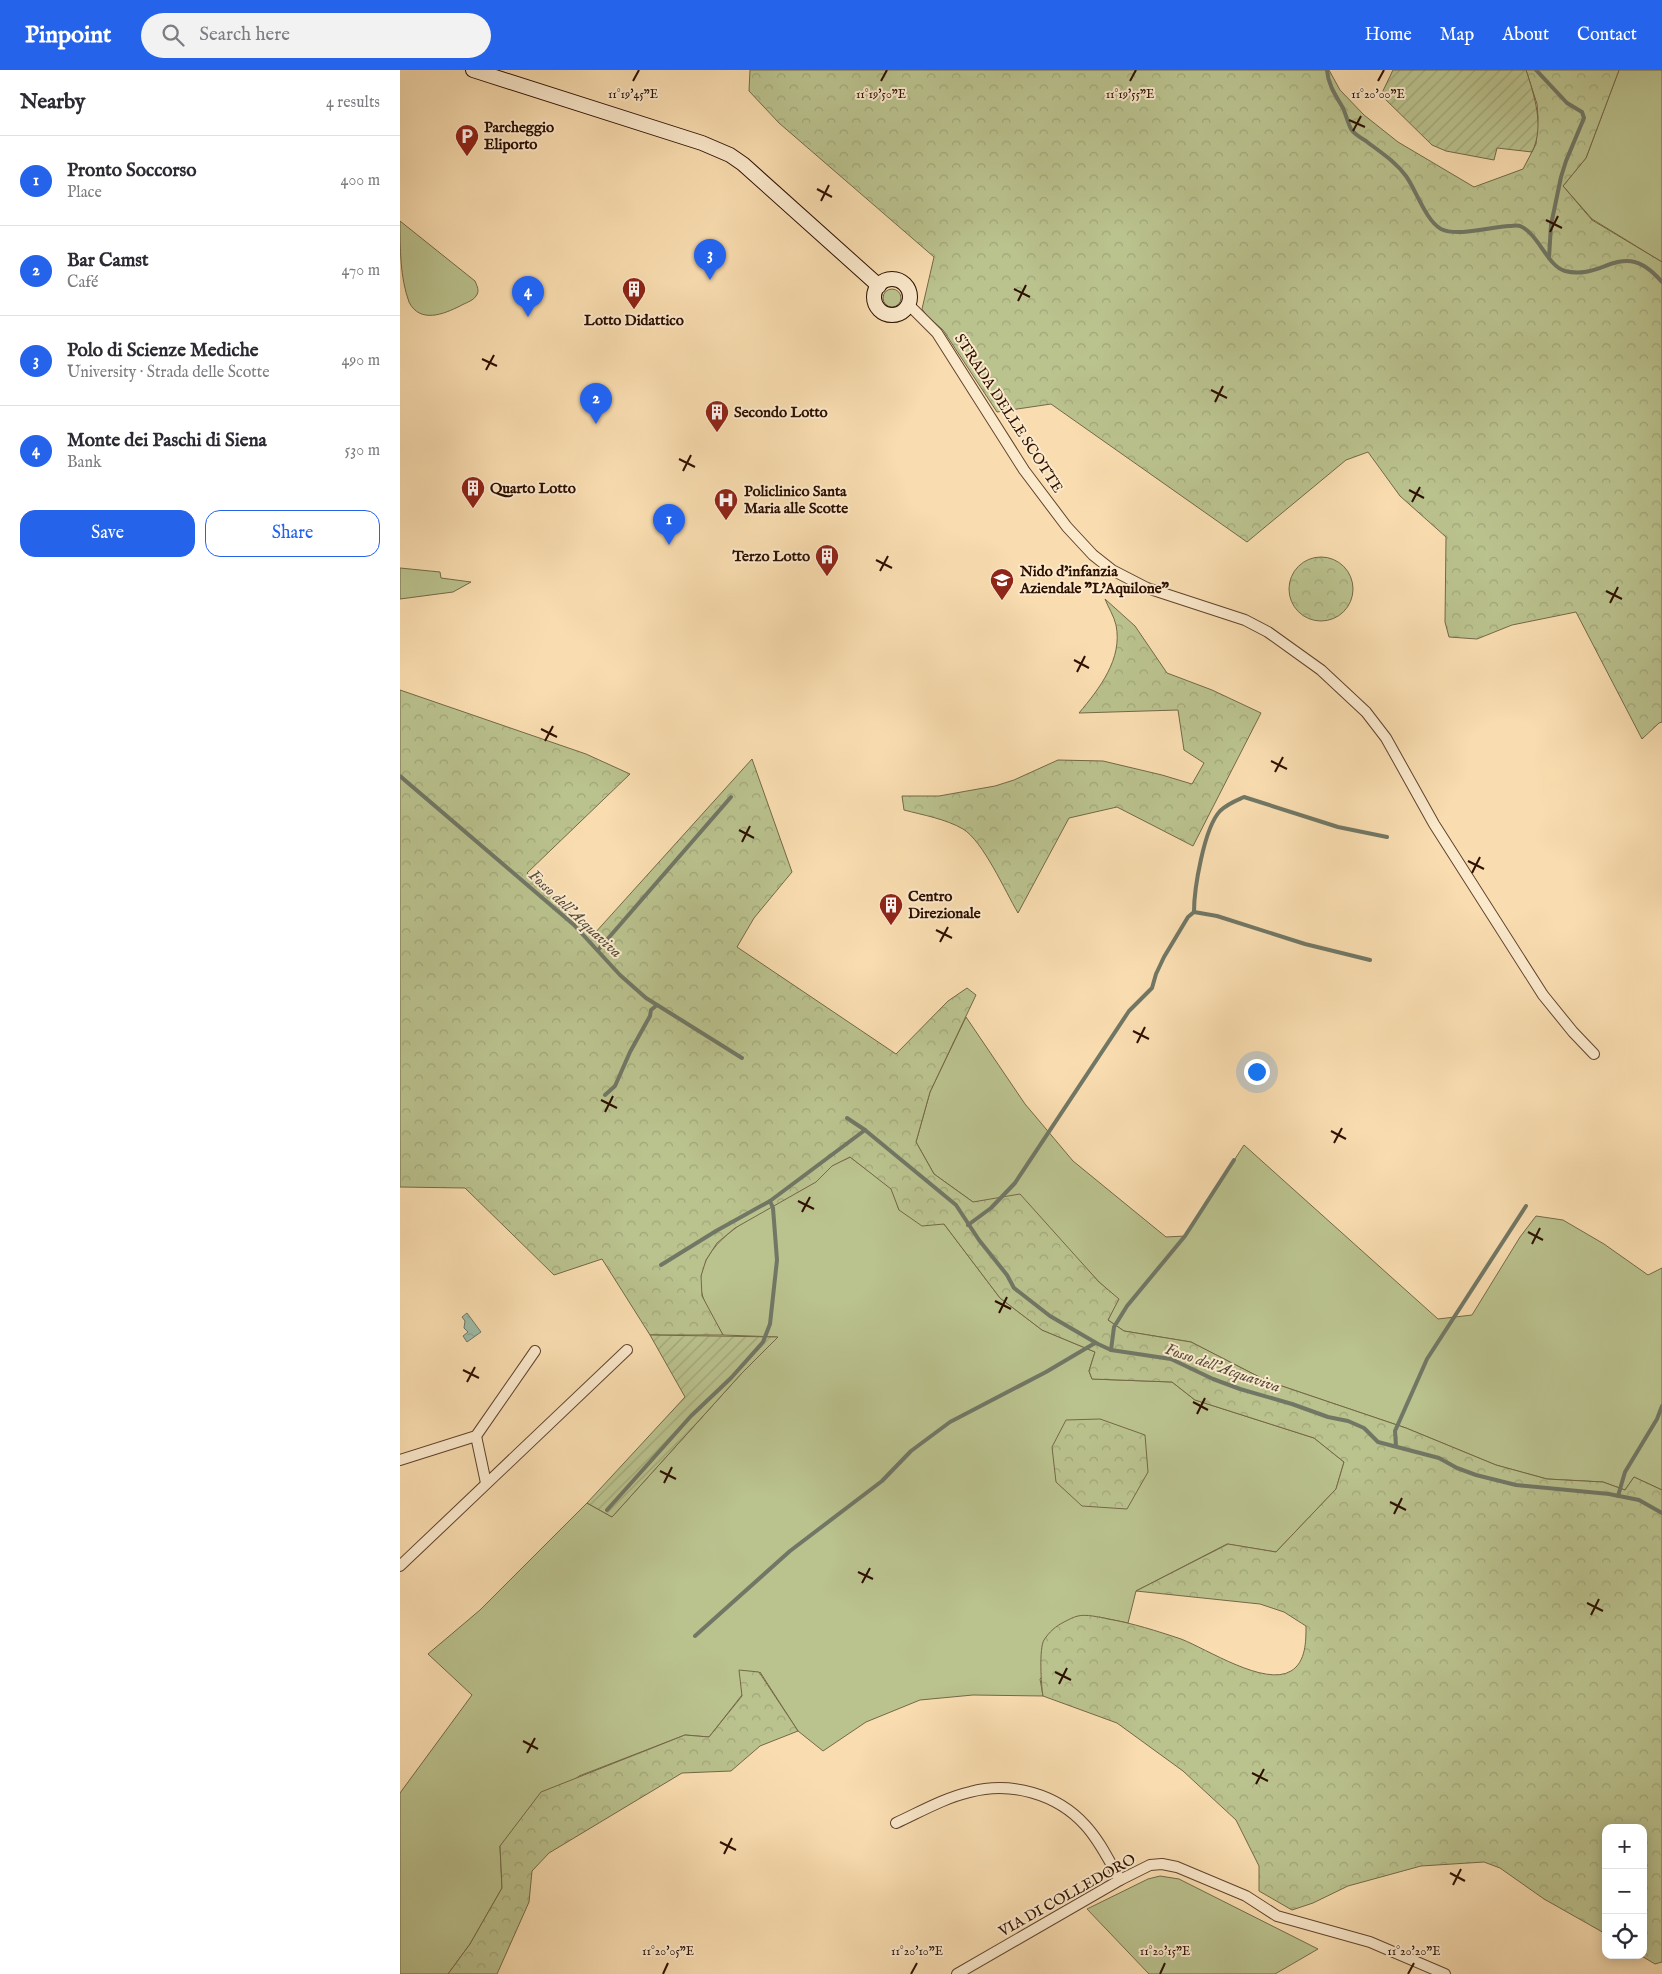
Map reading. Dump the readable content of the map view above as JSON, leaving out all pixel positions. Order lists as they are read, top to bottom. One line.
{"streets":{"street":["STRADA DELLE SCOTTE","VIA DI COLLEDORO"]},"water":["Fosso dell'Acquaviva"],"places":{"parking":["Parcheggio Eliporto"],"building":["Lotto Didattico","Secondo Lotto","Quarto Lotto","Terzo Lotto","Centro Direzionale"],"hospital":["Policlinico Santa Maria alle Scotte"],"school or university":["Nido d'infanzia Aziendale \"L'Aquilone\""]},"page":{"header":"Pinpoint","search":"Search here","nav":["Home","Map","About","Contact"],"heading":["Nearby","4 results"],"list":[{"mark":"1","name":"Pronto Soccorso","note":"Place","value":"400 m"},{"mark":"2","name":"Bar Camst","note":"Café","value":"470 m"},{"mark":"3","name":"Polo di Scienze Mediche","note":"University · Strada delle Scotte","value":"490 m"},{"mark":"4","name":"Monte dei Paschi di Siena","note":"Bank","value":"530 m"}],"pins":["3","4","2","1"],"buttons":["Save","Share"],"map_buttons":["+","−"]},"coordinates":["11°19'45\"E","11°19'50\"E","11°19'55\"E","11°20'00\"E","11°20'05\"E","11°20'10\"E","11°20'15\"E","11°20'20\"E"]}
